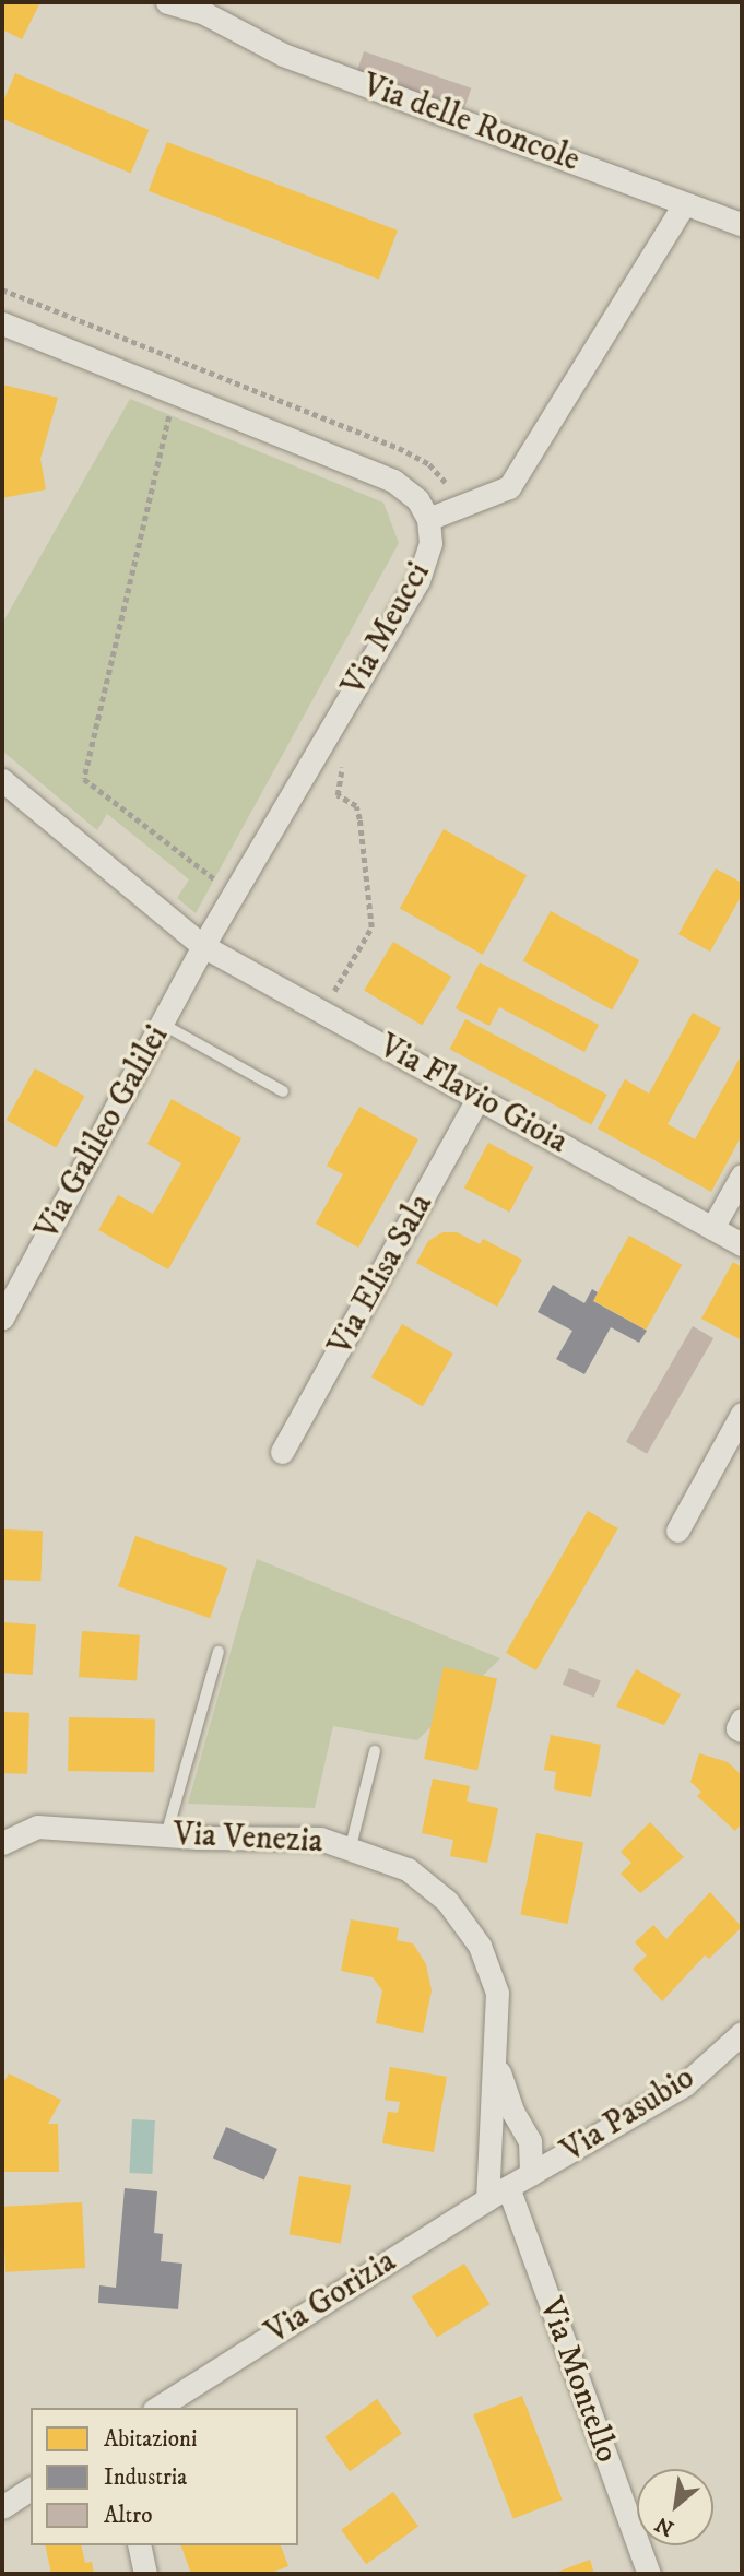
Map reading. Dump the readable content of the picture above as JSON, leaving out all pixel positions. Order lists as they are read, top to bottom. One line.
{"streets":{"street":["Via delle Roncole","Via Meucci","Via Flavio Gioia","Via Galileo Galilei","Via Elisa Sala","Via Venezia","Via Pasubio","Via Gorizia","Via Montello"]},"crossings":[["Via Meucci","Via Flavio Gioia"],["Via Meucci","Via Galileo Galilei"],["Via Flavio Gioia","Via Galileo Galilei"],["Via Flavio Gioia","Via Elisa Sala"],["Via Venezia","Via Pasubio"],["Via Venezia","Via Gorizia"],["Via Pasubio","Via Gorizia"],["Via Pasubio","Via Montello"],["Via Gorizia","Via Montello"]],"legend":["Abitazioni","Industria","Altro"],"north":"bottom left"}
